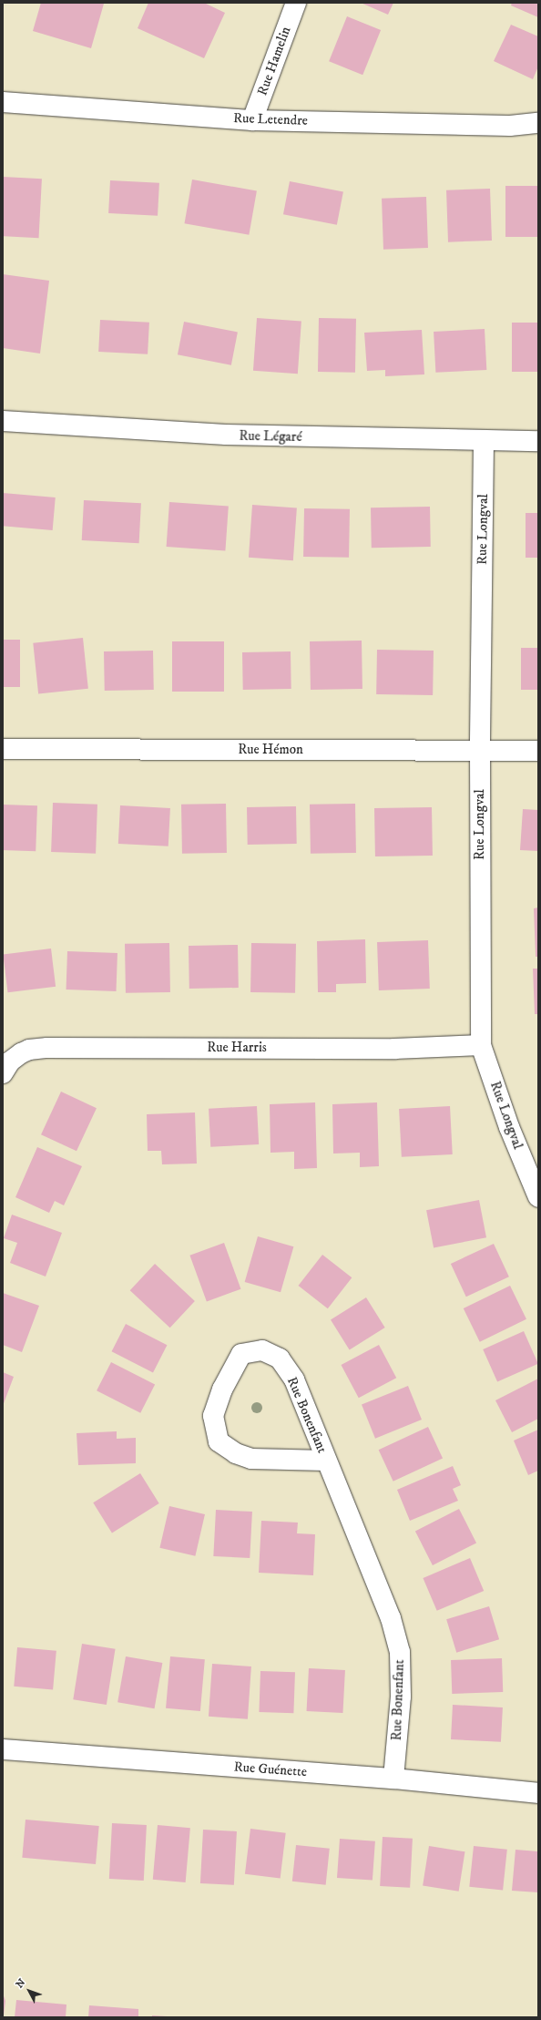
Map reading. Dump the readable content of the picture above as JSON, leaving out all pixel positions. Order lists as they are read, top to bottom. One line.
{"streets":{"street":["Rue Hamelin","Rue Letendre","Rue Légaré","Rue Longval","Rue Hémon","Rue Harris","Rue Bonenfant","Rue Guénette"]},"crossings":[["Rue Hamelin","Rue Letendre"],["Rue Légaré","Rue Longval"],["Rue Longval","Rue Hémon"],["Rue Longval","Rue Harris"],["Rue Bonenfant","Rue Guénette"]],"north":"top left"}
